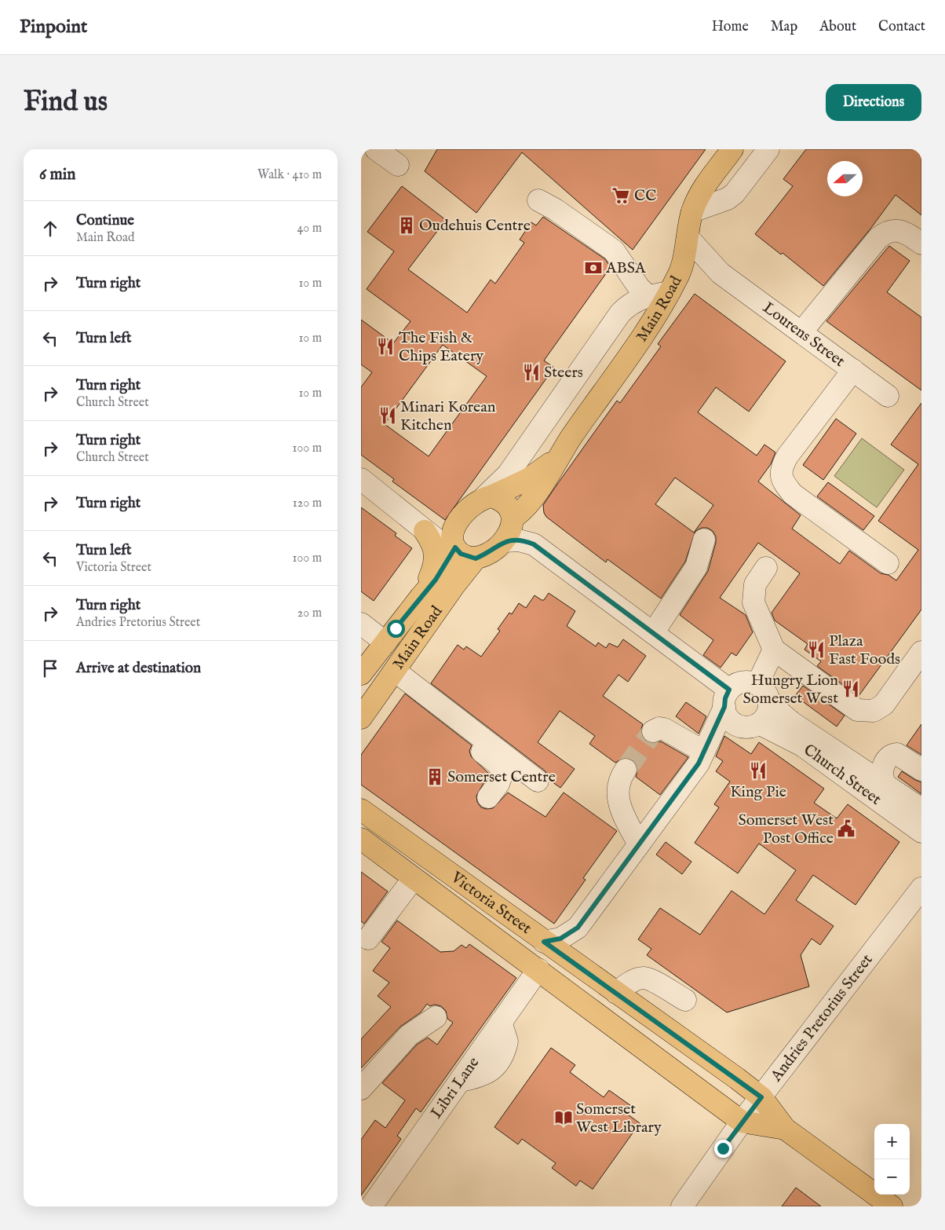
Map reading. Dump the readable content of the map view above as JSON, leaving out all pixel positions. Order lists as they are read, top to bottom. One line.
{"streets":{"main road":["Main Road","Victoria Street"],"street":["Lourens Street","Church Street","Andries Pretorius Street","Libri Lane"]},"crossings":[["Main Road","Lourens Street"],["Victoria Street","Andries Pretorius Street"],["Victoria Street","Libri Lane"]],"places":{"supermarket":["CC"],"building":["Oudehuis Centre","Somerset Centre"],"bank":["ABSA"],"restaurant":["The Fish & Chips Eatery","Steers","Minari Korean Kitchen","Plaza Fast Foods","Hungry Lion Somerset West","King Pie"],"public building":["Somerset West Post Office"],"library":["Somerset West Library"]},"north":"left","page":{"header":"Pinpoint","nav":["Home","Map","About","Contact"],"buttons":"Directions","title":"Find us","heading":["6 min","Walk · 410 m"],"list":[["Continue","Main Road","40 m"],["Turn right","10 m"],["Turn left","10 m"],["Turn right","Church Street","10 m"],["Turn right","Church Street","100 m"],["Turn right","120 m"],["Turn left","Victoria Street","100 m"],["Turn right","Andries Pretorius Street","20 m"],"Arrive at destination"],"map_buttons":["+","−"]}}
